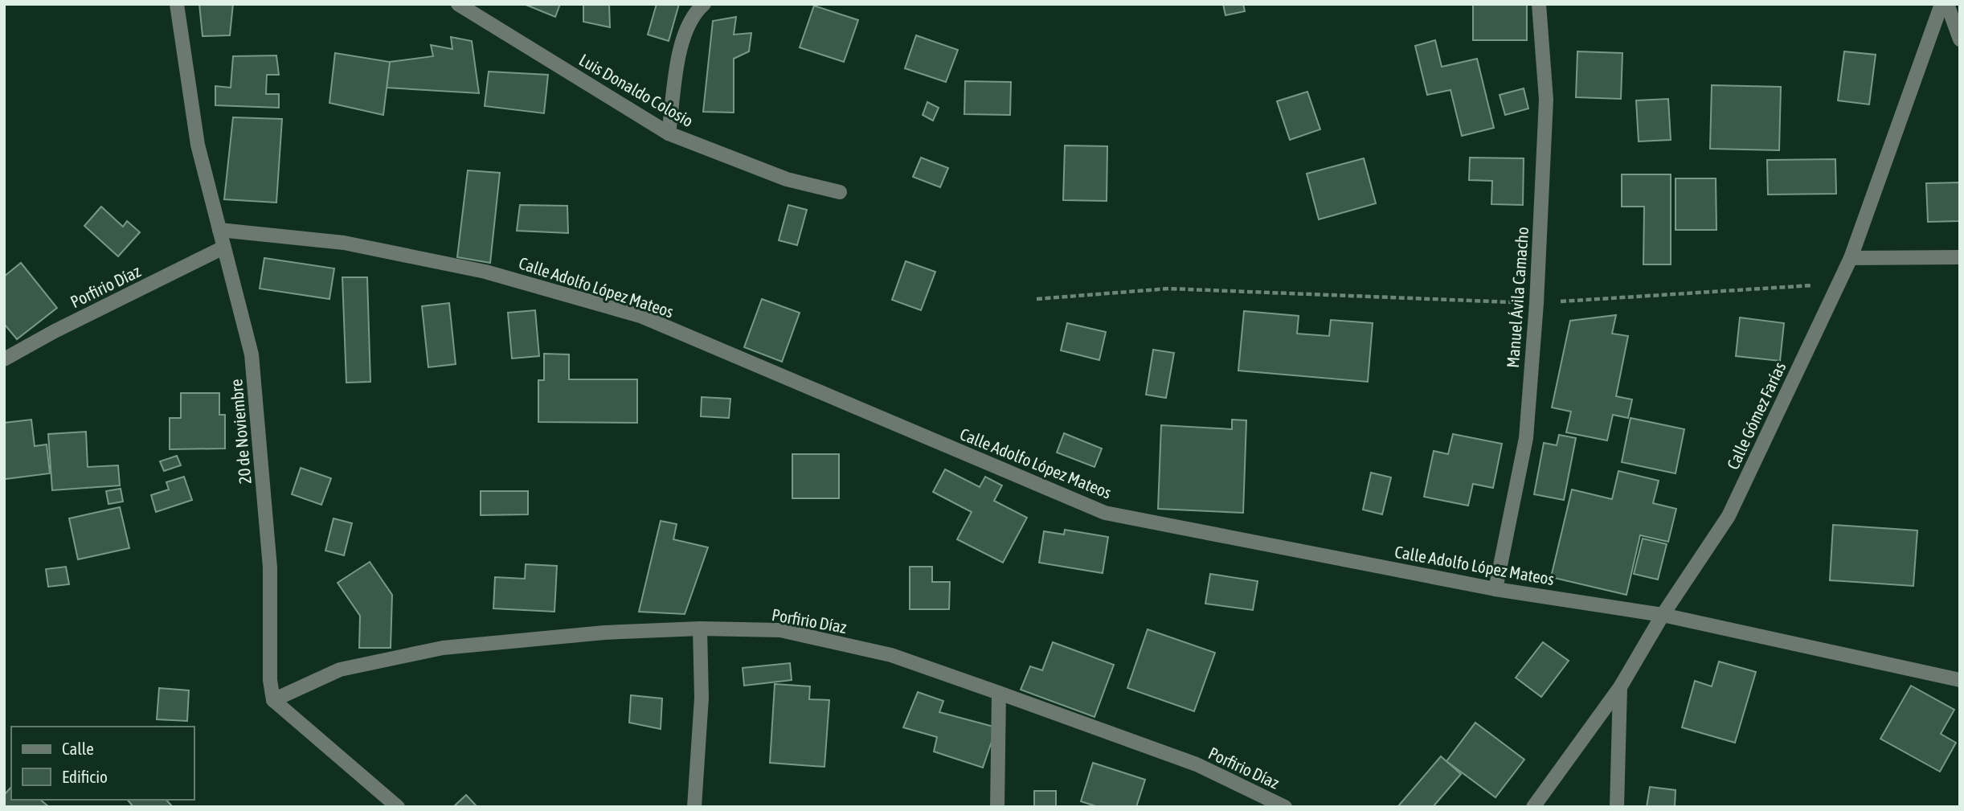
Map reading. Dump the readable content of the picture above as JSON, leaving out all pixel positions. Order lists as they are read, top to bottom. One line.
{"streets":{"street":["Luis Donaldo Colosio","Porfirio Díaz","Calle Adolfo López Mateos","Manuel Ávila Camacho","Calle Gómez Farías","20 de Noviembre"]},"crossings":[["Porfirio Díaz","20 de Noviembre"],["Calle Adolfo López Mateos","Manuel Ávila Camacho"],["Calle Adolfo López Mateos","Calle Gómez Farías"],["Calle Adolfo López Mateos","20 de Noviembre"]],"legend":["Calle","Edificio"]}
